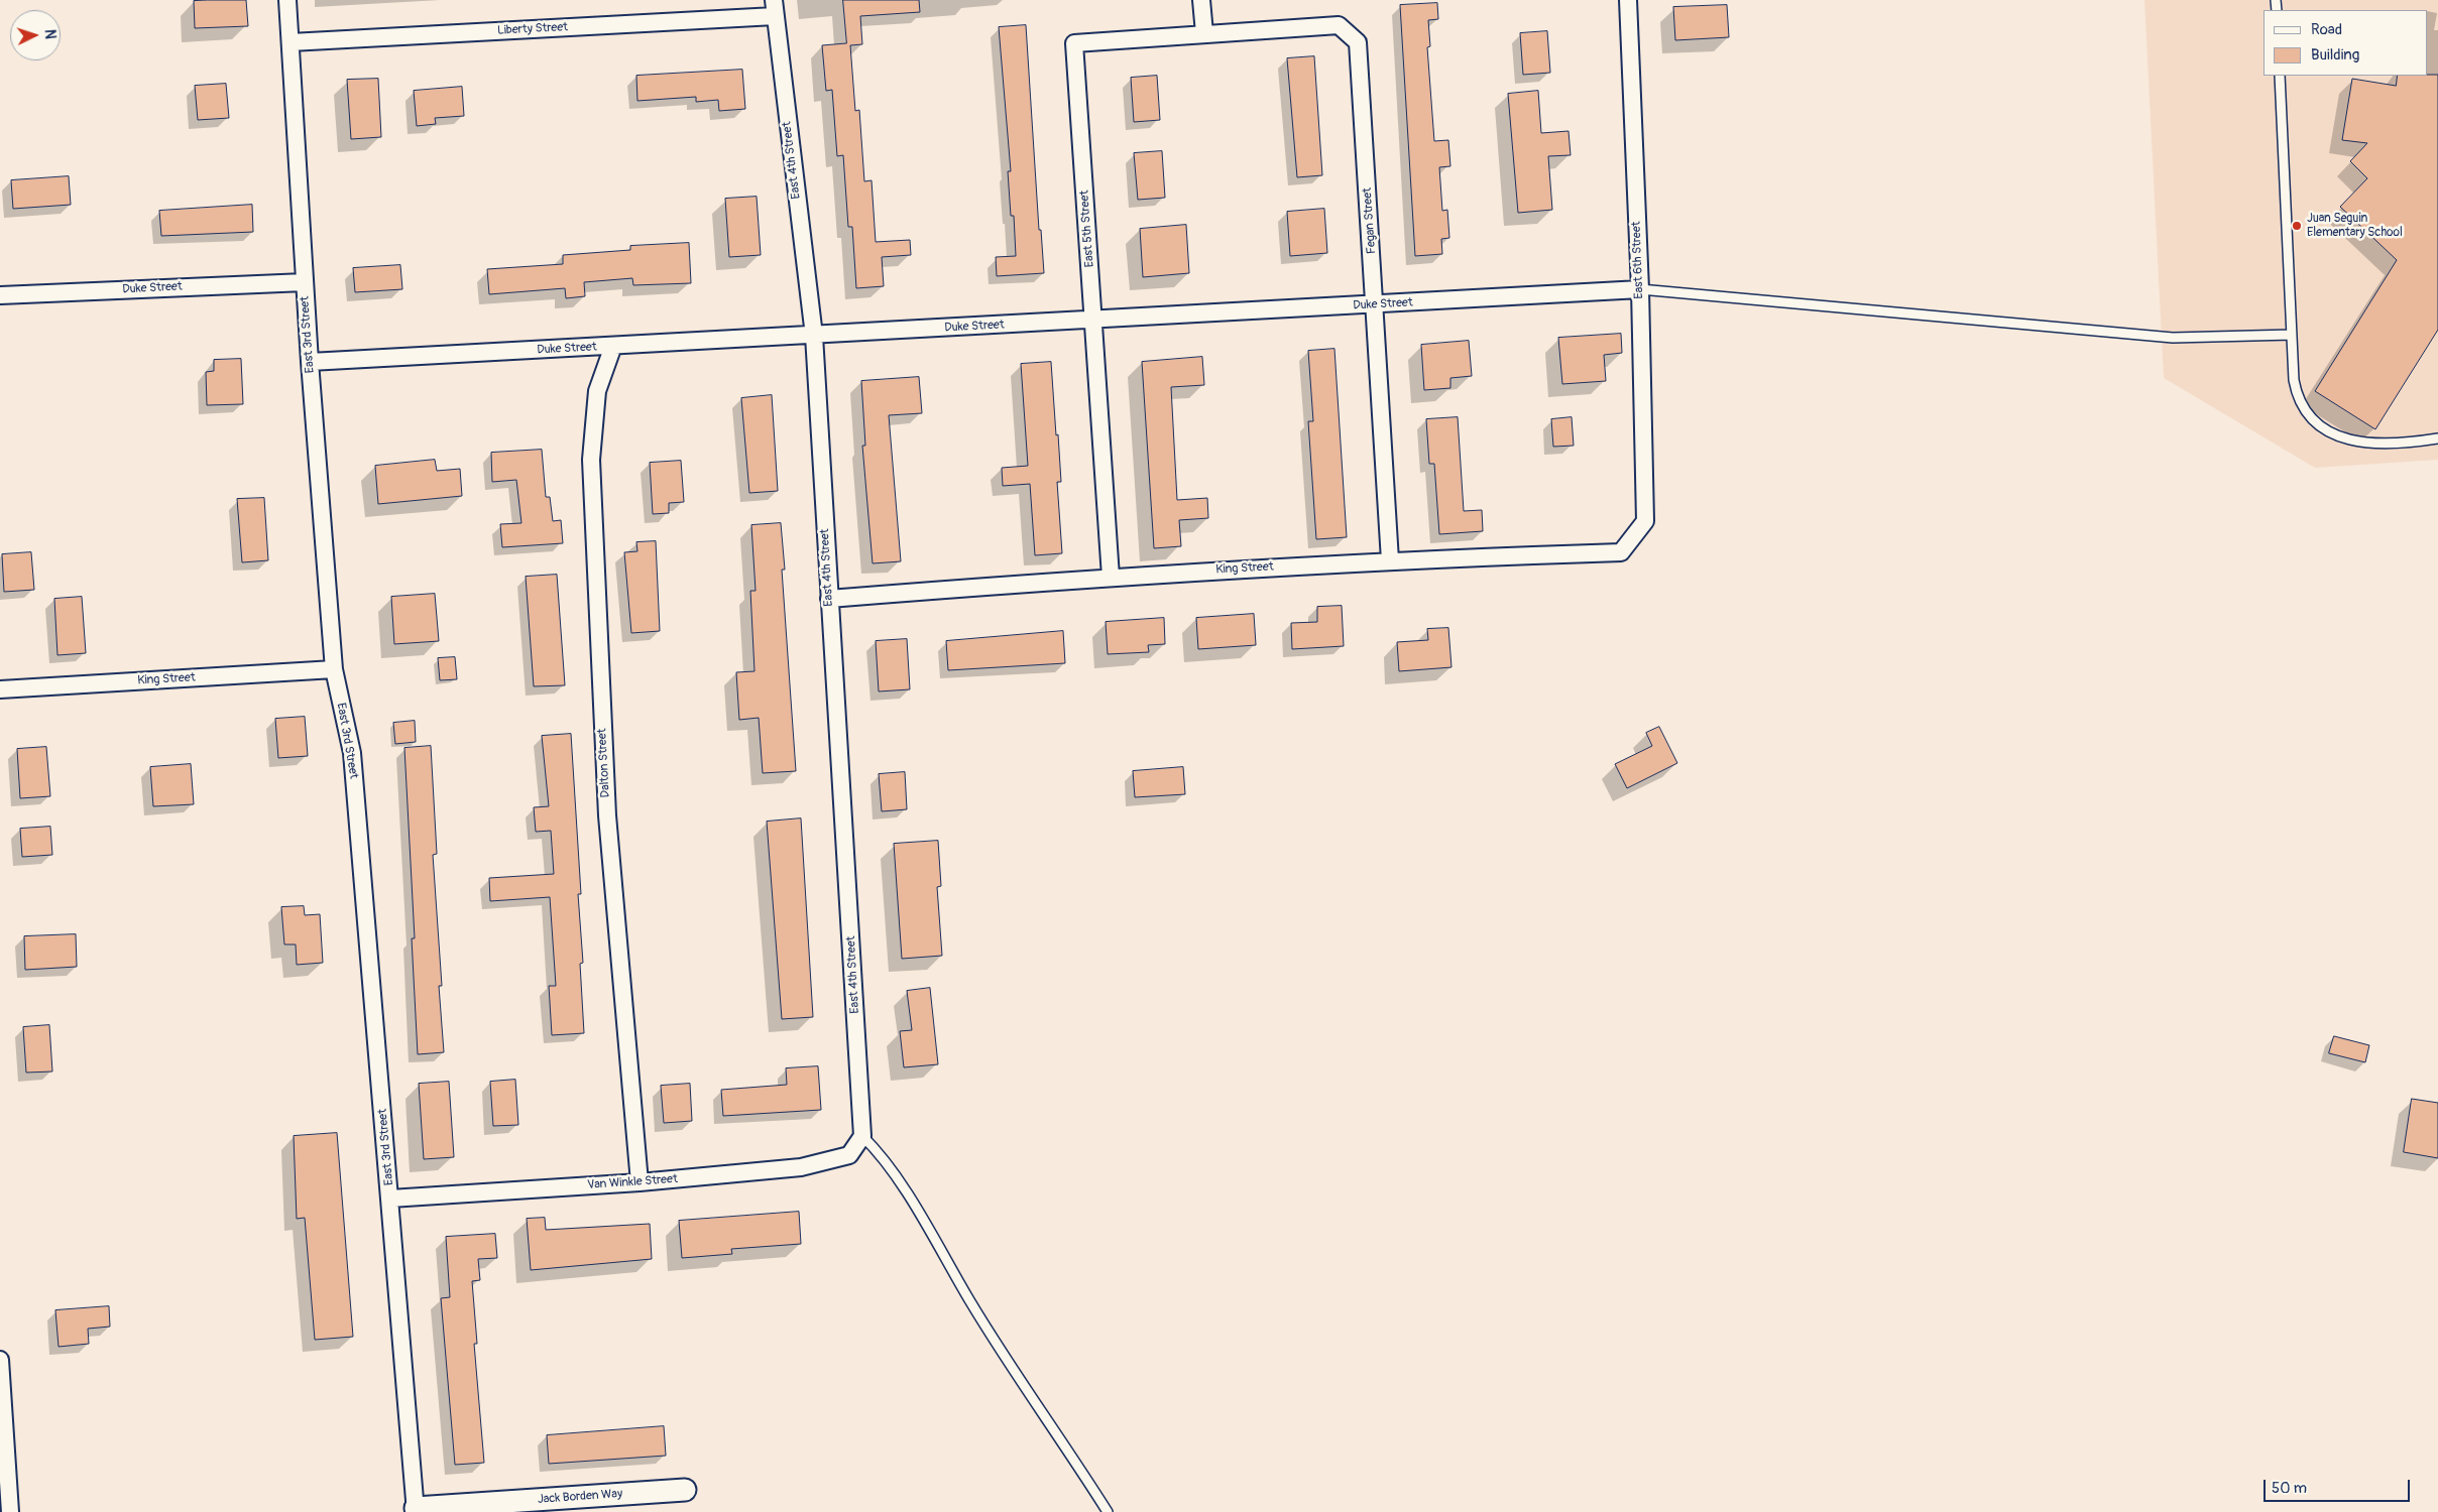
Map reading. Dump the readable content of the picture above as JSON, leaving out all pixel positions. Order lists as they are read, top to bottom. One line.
{"streets":{"street":["Liberty Street","East 4th Street","Fegan Street","East 5th Street","East 6th Street","Duke Street","East 3rd Street","King Street","Dalton Street","Van Winkle Street","Jack Borden Way"]},"crossings":[["Liberty Street","East 4th Street"],["Liberty Street","East 3rd Street"],["East 4th Street","Duke Street"],["East 4th Street","King Street"],["East 4th Street","Van Winkle Street"],["Fegan Street","East 5th Street"],["Fegan Street","Duke Street"],["Fegan Street","King Street"],["East 5th Street","Duke Street"],["East 5th Street","King Street"],["East 6th Street","Duke Street"],["East 6th Street","King Street"],["Duke Street","East 3rd Street"],["Duke Street","Dalton Street"],["East 3rd Street","King Street"],["East 3rd Street","Van Winkle Street"],["East 3rd Street","Jack Borden Way"],["Dalton Street","Van Winkle Street"]],"places":["Juan Seguin Elementary School"],"legend":["Road","Building"],"scale_bar":"50 m","north":"right"}
